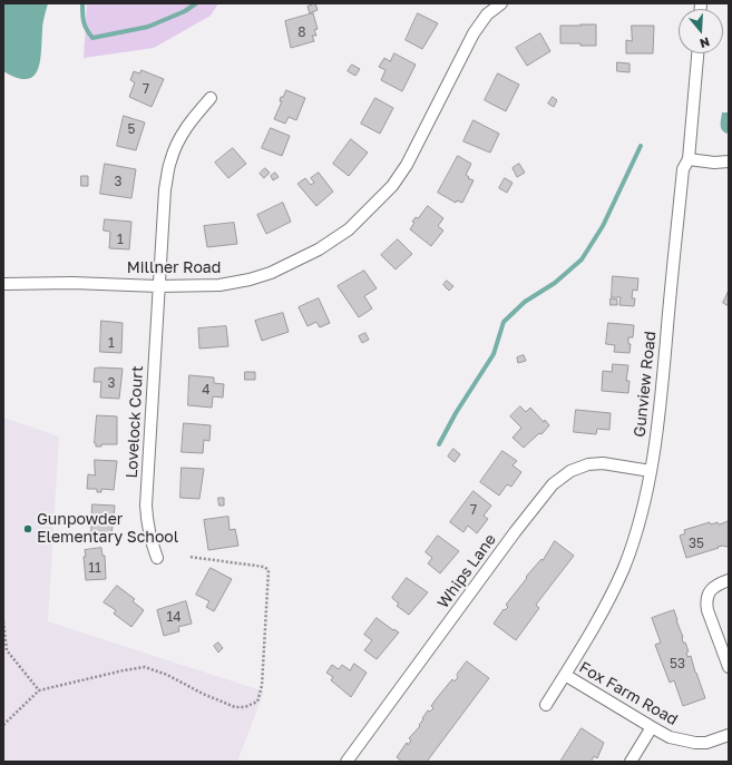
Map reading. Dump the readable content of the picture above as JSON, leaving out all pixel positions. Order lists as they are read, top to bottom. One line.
{"streets":{"street":["Millner Road","Gunview Road","Lovelock Court","Whips Lane","Fox Farm Road"]},"crossings":[["Millner Road","Lovelock Court"],["Gunview Road","Whips Lane"],["Gunview Road","Fox Farm Road"]],"places":["Gunpowder Elementary School"],"house_numbers":["8","7","5","3","1","1","3","4","7","35","11","14","53"],"north":"bottom"}
